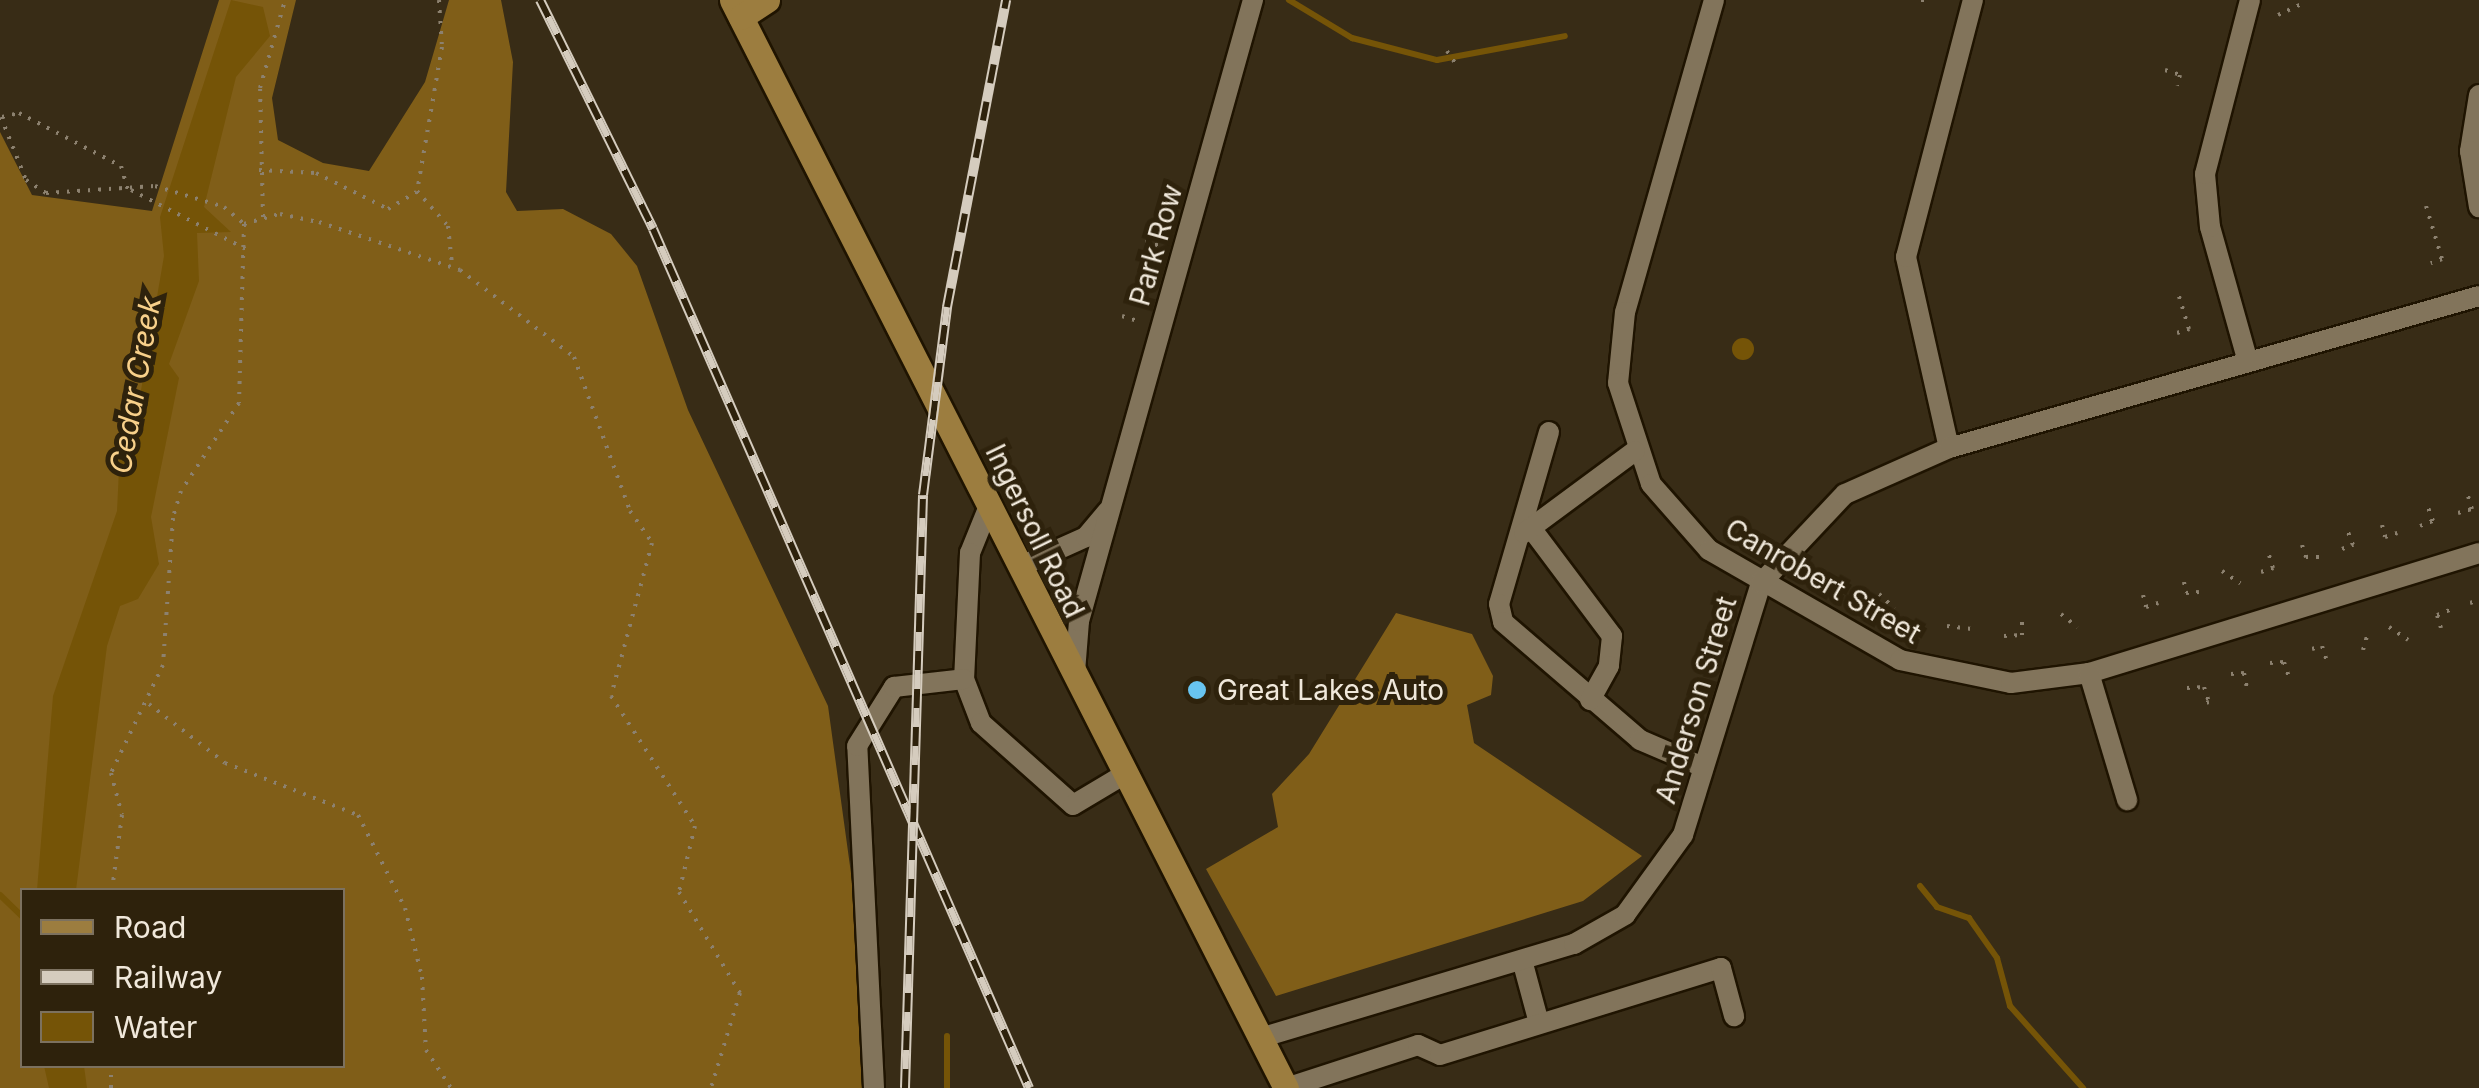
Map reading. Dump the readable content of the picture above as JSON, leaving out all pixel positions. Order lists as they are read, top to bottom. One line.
{"streets":{"main road":["Ingersoll Road"],"street":["Park Row","Canrobert Street","Anderson Street"]},"crossings":[["Park Row","Ingersoll Road"],["Ingersoll Road","Anderson Street"],["Canrobert Street","Anderson Street"]],"water":["Cedar Creek"],"places":["Great Lakes Auto"],"legend":["Road","Railway","Water"]}
